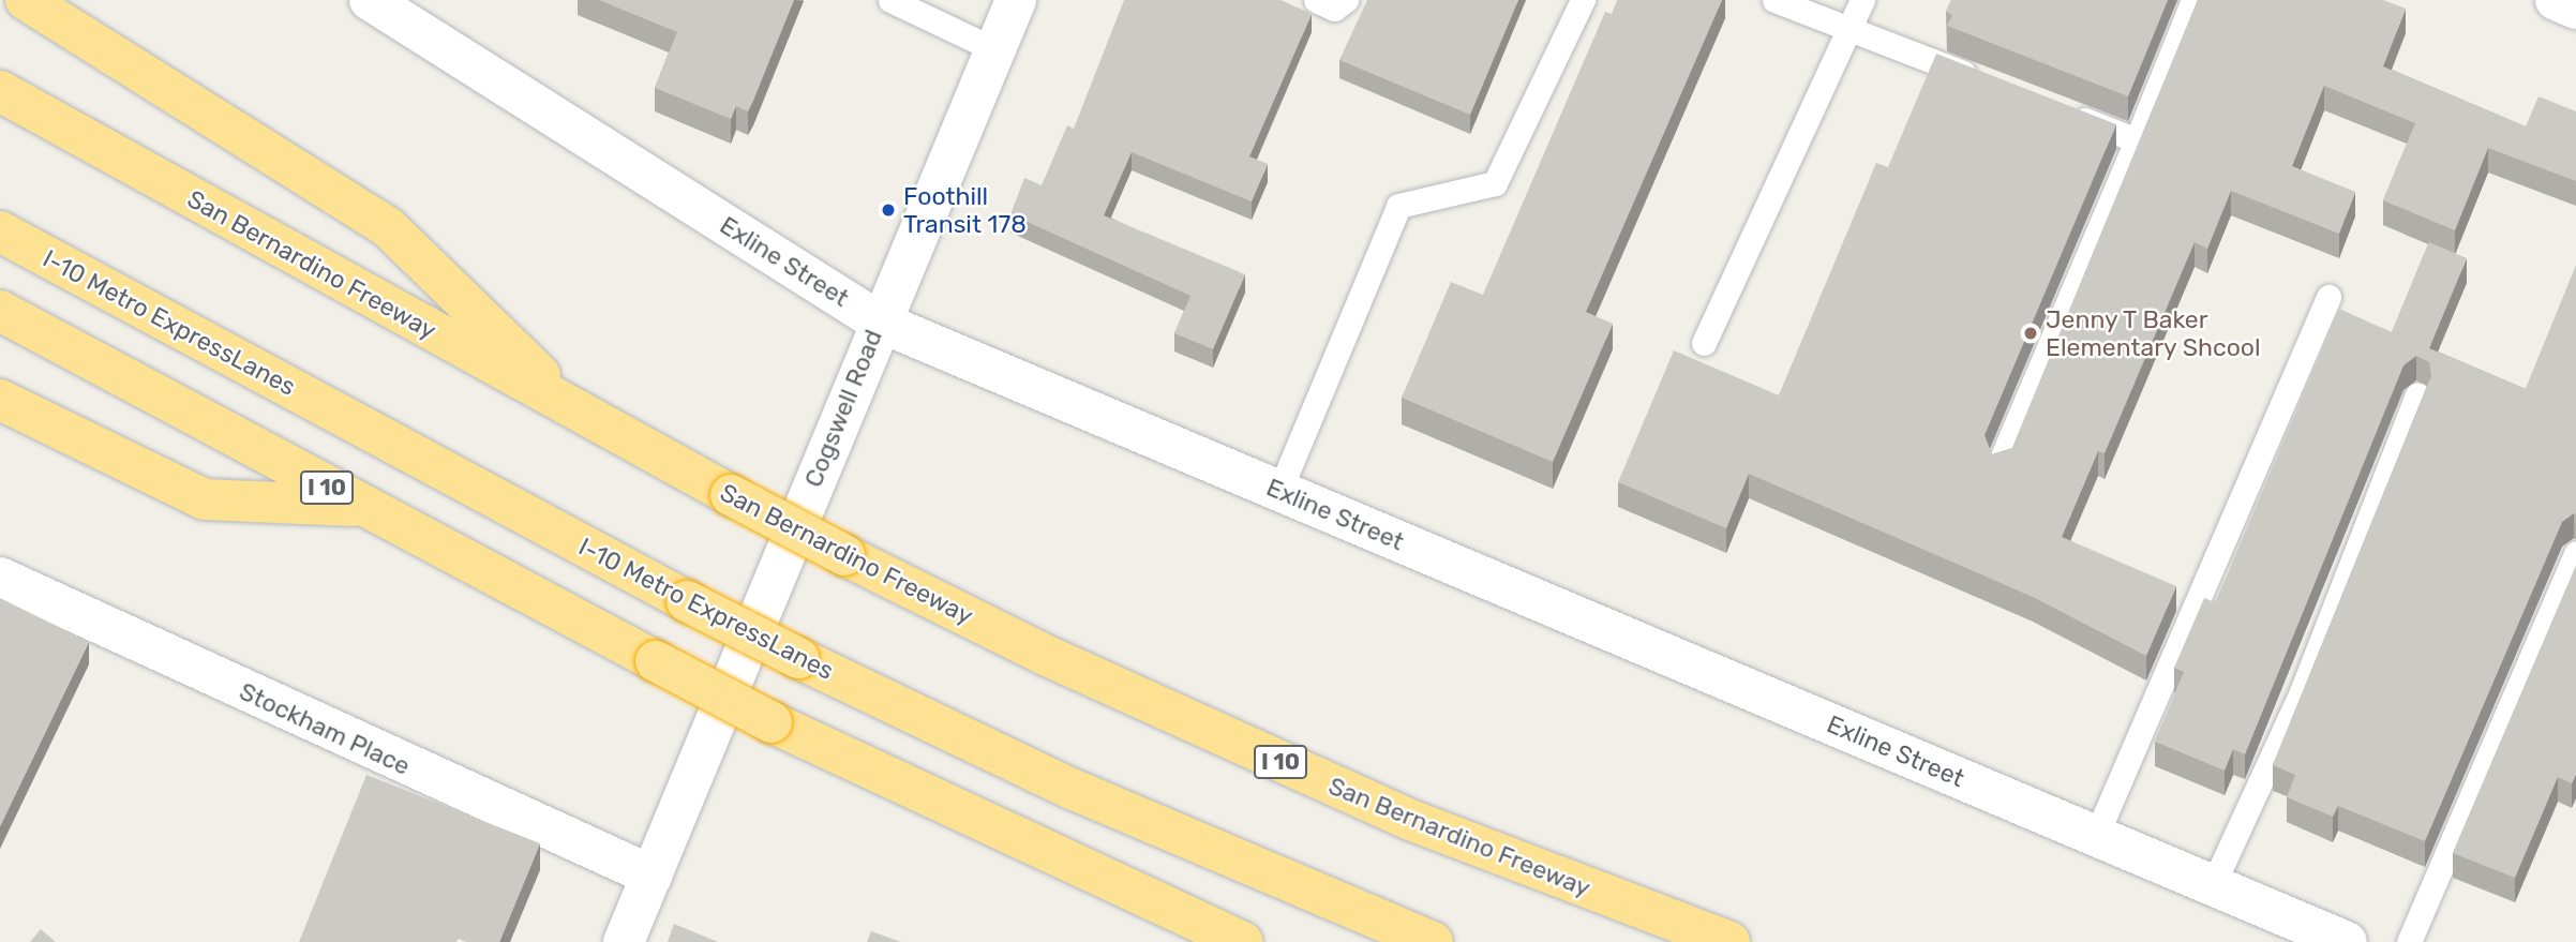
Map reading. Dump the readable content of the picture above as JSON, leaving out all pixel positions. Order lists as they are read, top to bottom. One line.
{"streets":{"highway":["San Bernardino Freeway","I-10 Metro ExpressLanes","I 10"],"street":["Exline Street","Cogswell Road","Stockham Place"]},"crossings":[["Exline Street","Cogswell Road"],["Cogswell Road","Stockham Place"]],"places":["Foothill Transit 178","Jenny T Baker Elementary Shcool"]}
